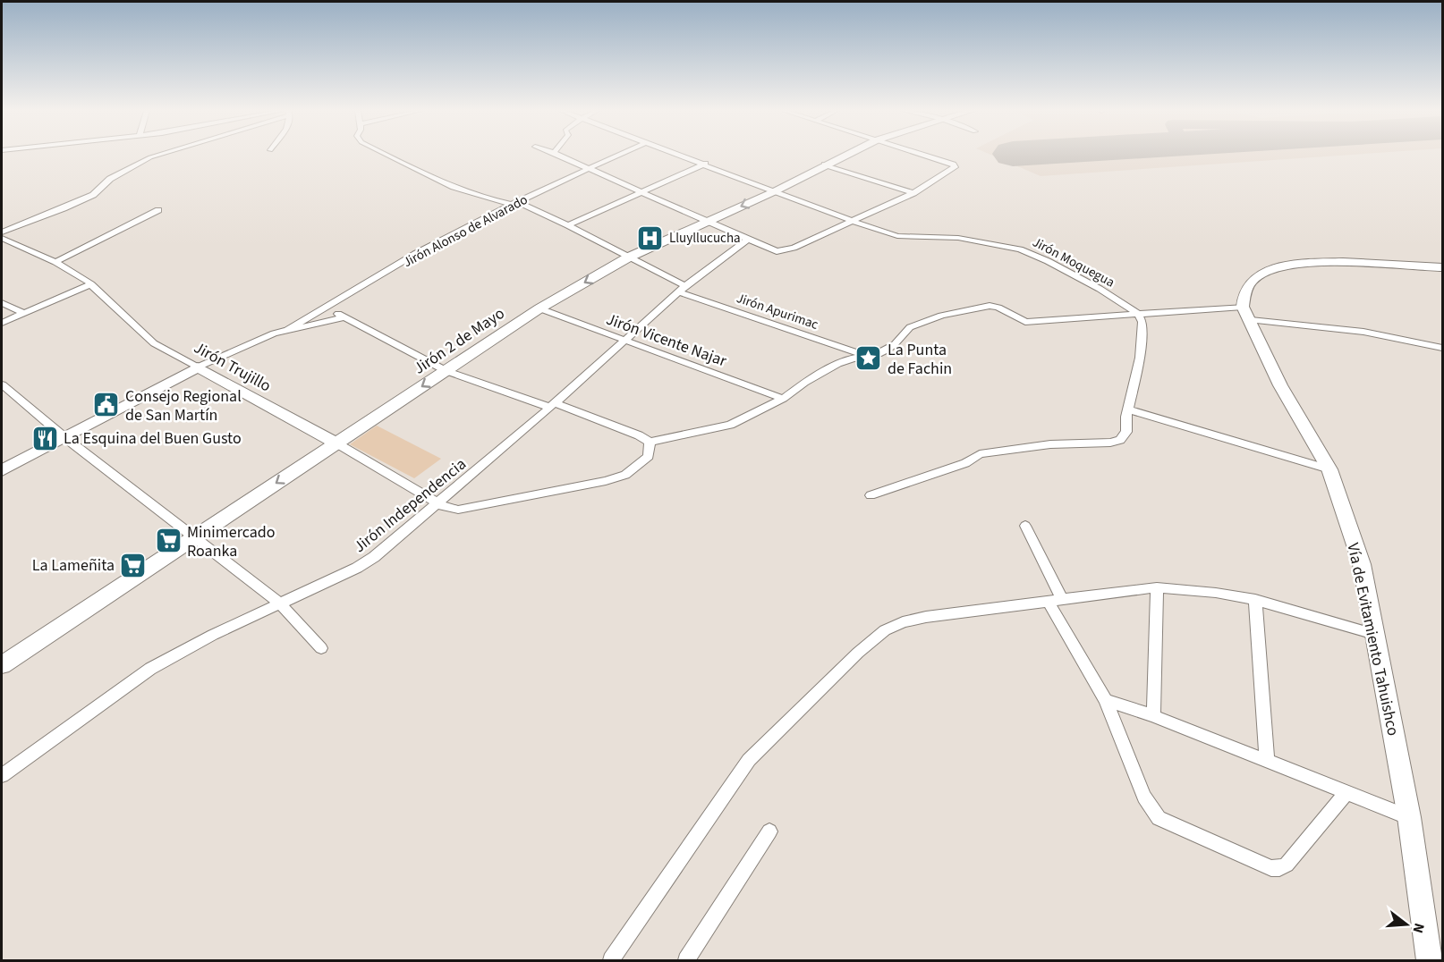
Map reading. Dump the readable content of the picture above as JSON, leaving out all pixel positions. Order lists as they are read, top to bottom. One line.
{"streets":{"main road":["Jirón Alonso de Alvarado","Jirón 2 de Mayo","Jirón Trujillo","Vía de Evitamiento Tahuishco"],"street":["Jirón Moquegua","Jirón Apurimac","Jirón Vicente Najar","Jirón Independencia"]},"crossings":[["Jirón Alonso de Alvarado","Jirón Apurimac"],["Jirón Alonso de Alvarado","Jirón Trujillo"],["Jirón Moquegua","Jirón 2 de Mayo"],["Jirón Apurimac","Jirón 2 de Mayo"],["Jirón Apurimac","Jirón Independencia"],["Jirón Vicente Najar","Jirón 2 de Mayo"],["Jirón Vicente Najar","Jirón Independencia"],["Jirón 2 de Mayo","Jirón Trujillo"],["Jirón Trujillo","Jirón Independencia"]],"one_way":["Jirón 2 de Mayo"],"places":{"hospital":["Lluyllucucha"],"place":["La Punta de Fachin"],"public building":["Consejo Regional de San Martín"],"restaurant":["La Esquina del Buen Gusto"],"supermarket":["Minimercado Roanka","La Lameñita"]},"north":"right"}
